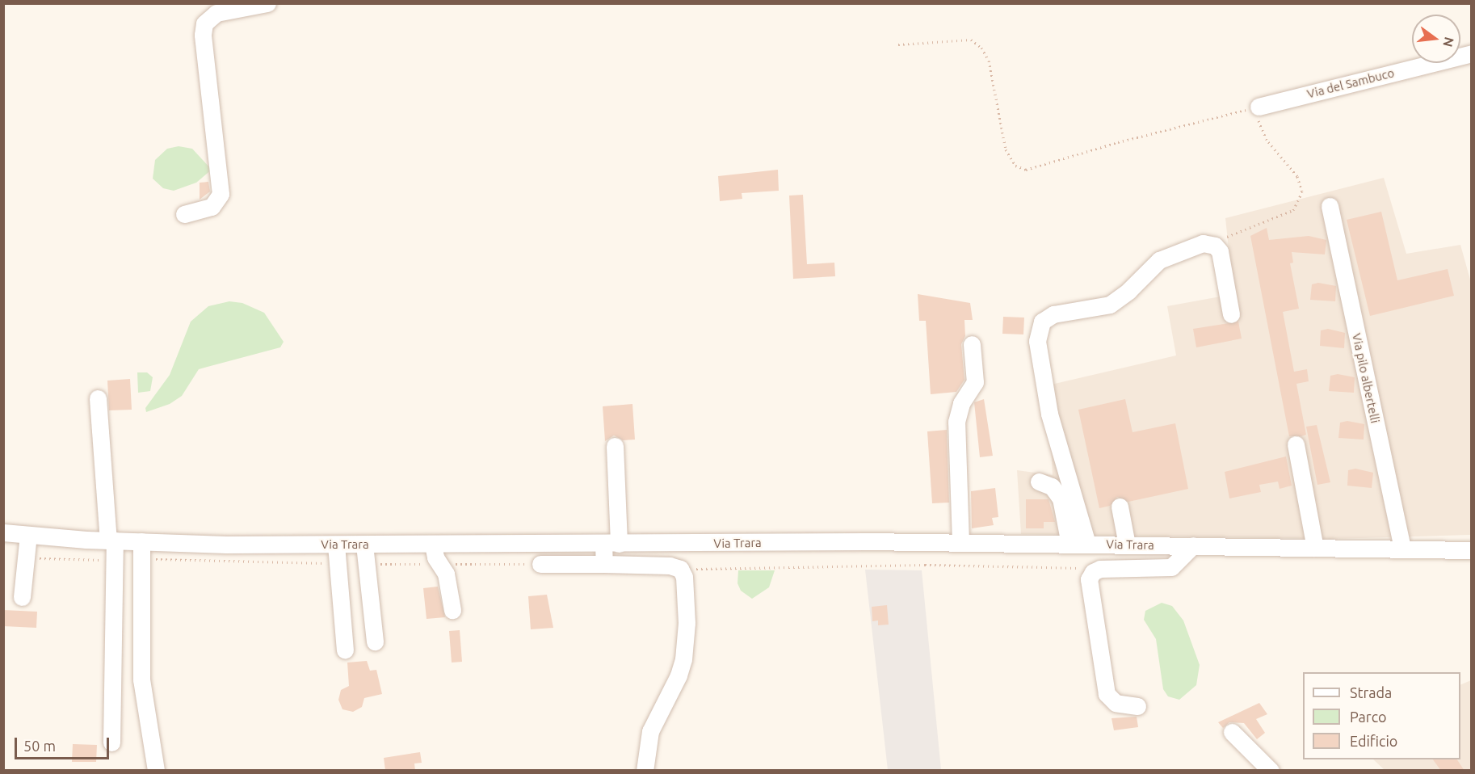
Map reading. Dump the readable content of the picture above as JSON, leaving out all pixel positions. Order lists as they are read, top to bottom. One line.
{"streets":{"street":["Via del Sambuco","Via pilo albertelli","Via Trara"]},"crossings":[["Via pilo albertelli","Via Trara"]],"legend":["Strada","Parco","Edificio"],"scale_bar":"50 m","north":"right"}
